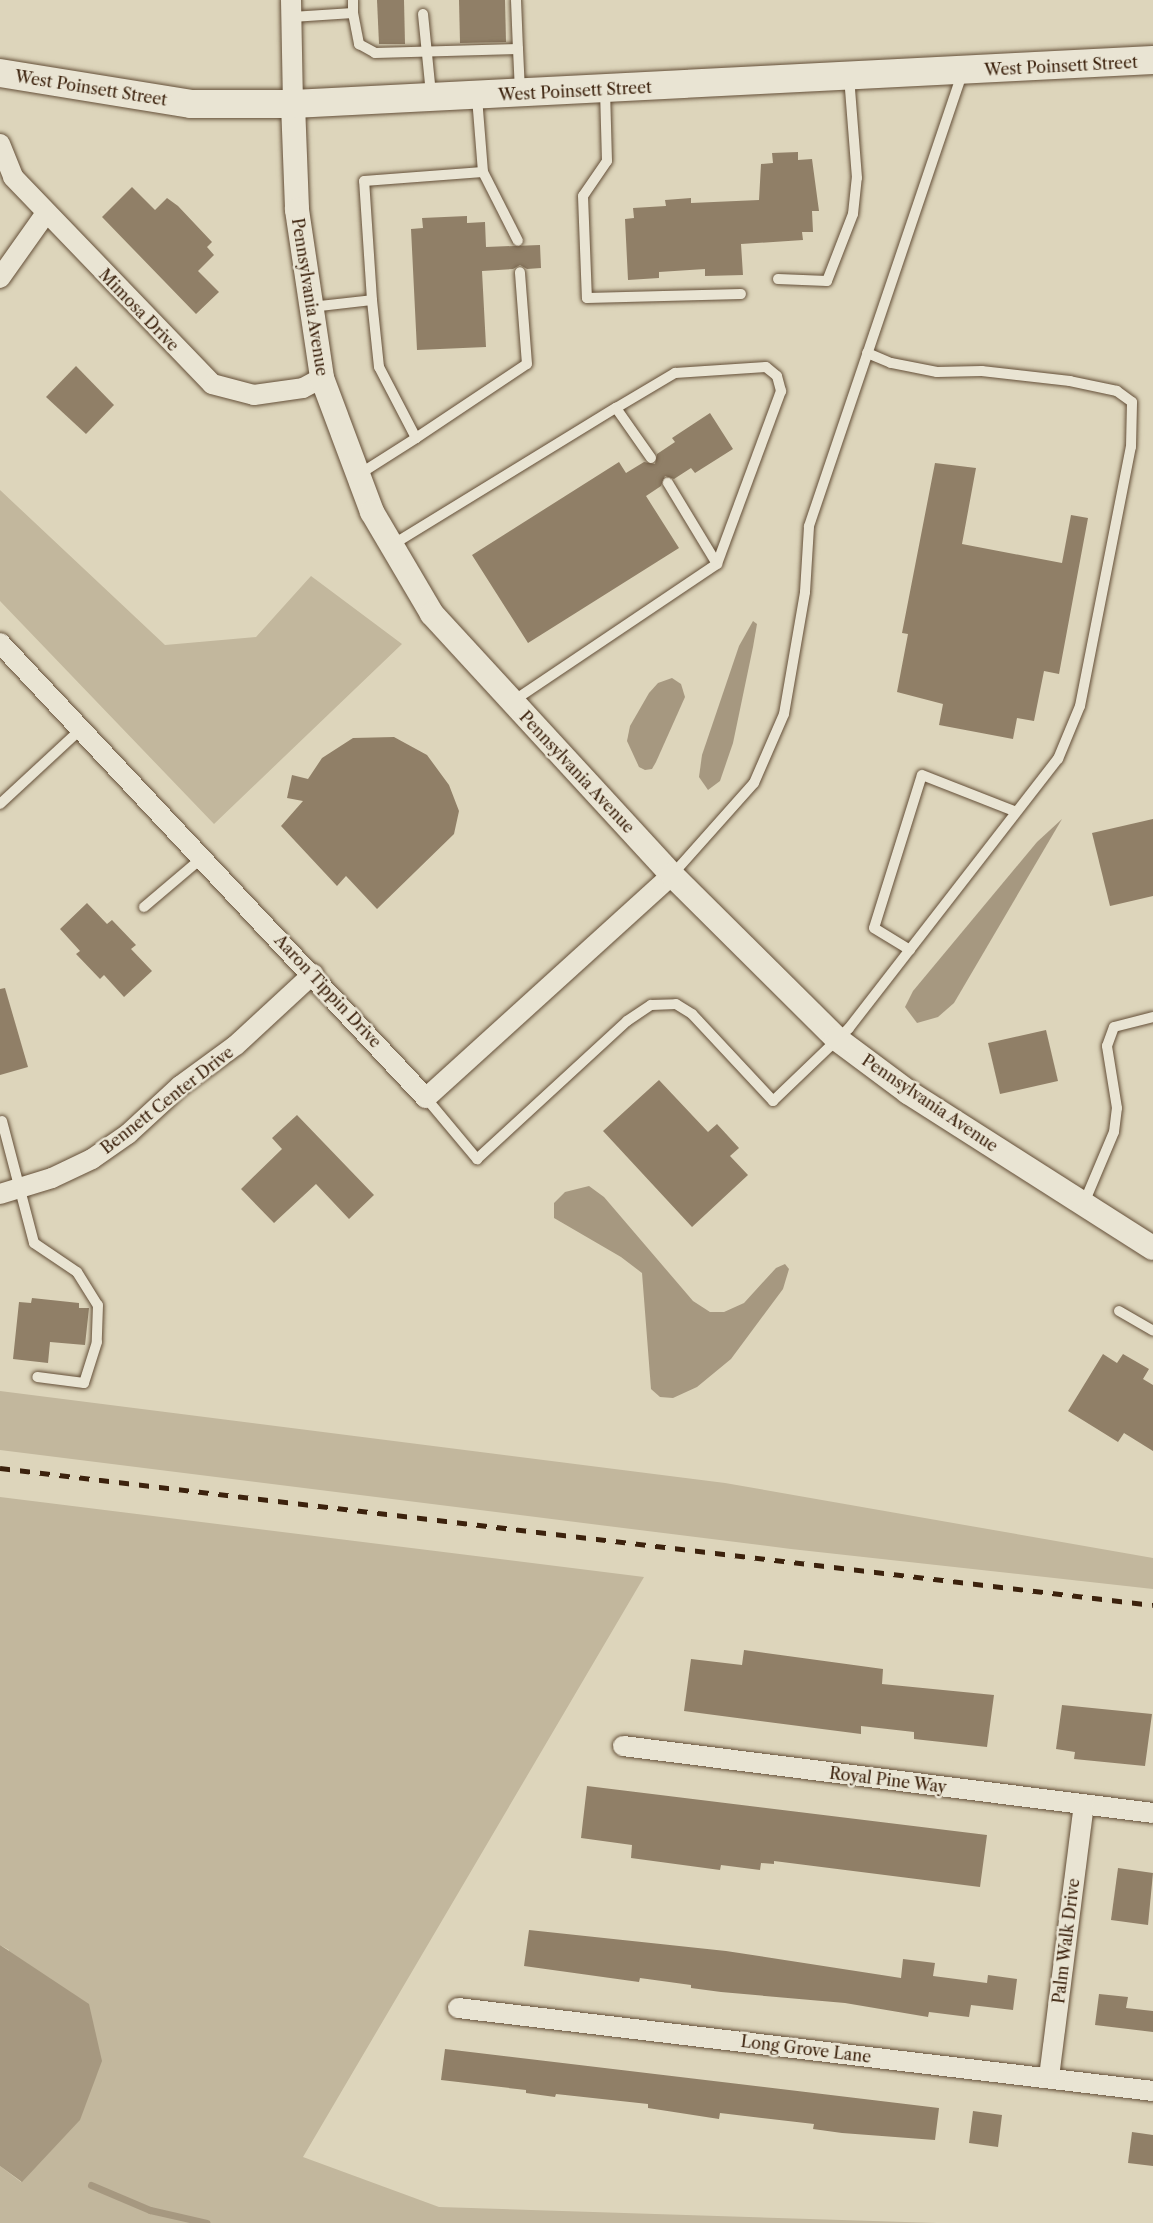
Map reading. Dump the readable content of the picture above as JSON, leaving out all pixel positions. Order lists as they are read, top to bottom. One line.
{"streets":{"main road":["West Poinsett Street"],"street":["Pennsylvania Avenue","Mimosa Drive","Aaron Tippin Drive","Bennett Center Drive","Royal Pine Way","Palm Walk Drive","Long Grove Lane"]},"crossings":[["West Poinsett Street","Pennsylvania Avenue"],["Pennsylvania Avenue","Mimosa Drive"],["Aaron Tippin Drive","Bennett Center Drive"],["Royal Pine Way","Palm Walk Drive"],["Palm Walk Drive","Long Grove Lane"]]}
